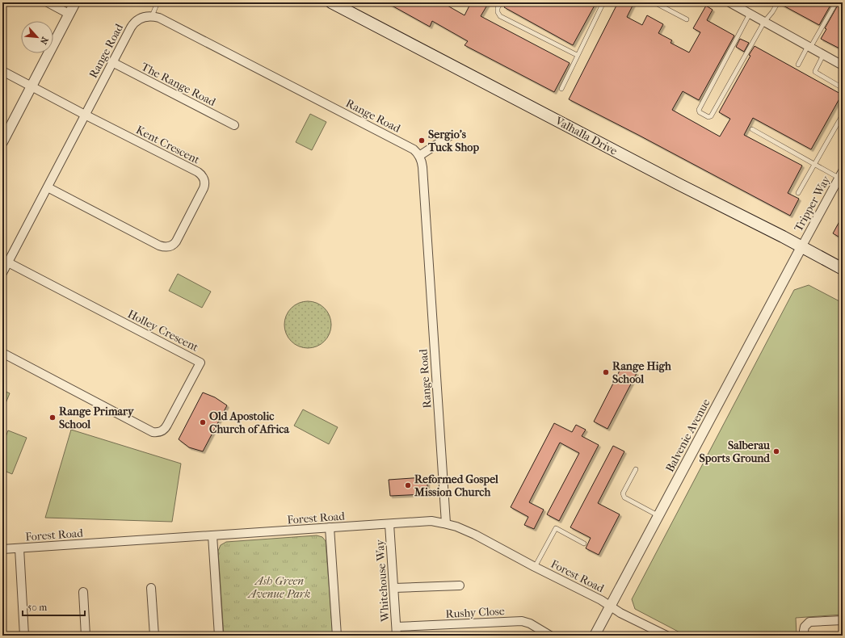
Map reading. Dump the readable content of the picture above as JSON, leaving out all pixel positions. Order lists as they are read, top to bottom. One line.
{"streets":{"main road":["Valhalla Drive"],"street":["Range Road","The Range Road","Kent Crescent","Tripper Way","Holley Crescent","Balvenie Avenue","Forest Road","Whitehouse Way","Rushy Close"]},"crossings":[["Range Road","The Range Road"],["Range Road","Kent Crescent"],["Range Road","Holley Crescent"],["Range Road","Forest Road"],["Valhalla Drive","Tripper Way"],["Valhalla Drive","Balvenie Avenue"],["Tripper Way","Balvenie Avenue"],["Balvenie Avenue","Forest Road"],["Forest Road","Whitehouse Way"],["Whitehouse Way","Rushy Close"]],"parks":["Ash Green Avenue Park"],"places":["Sergio's Tuck Shop","Range High School","Range Primary School","Old Apostolic Church of Africa","Salberau Sports Ground","Reformed Gospel Mission Church"],"scale_bar":"50 m","north":"bottom right"}
